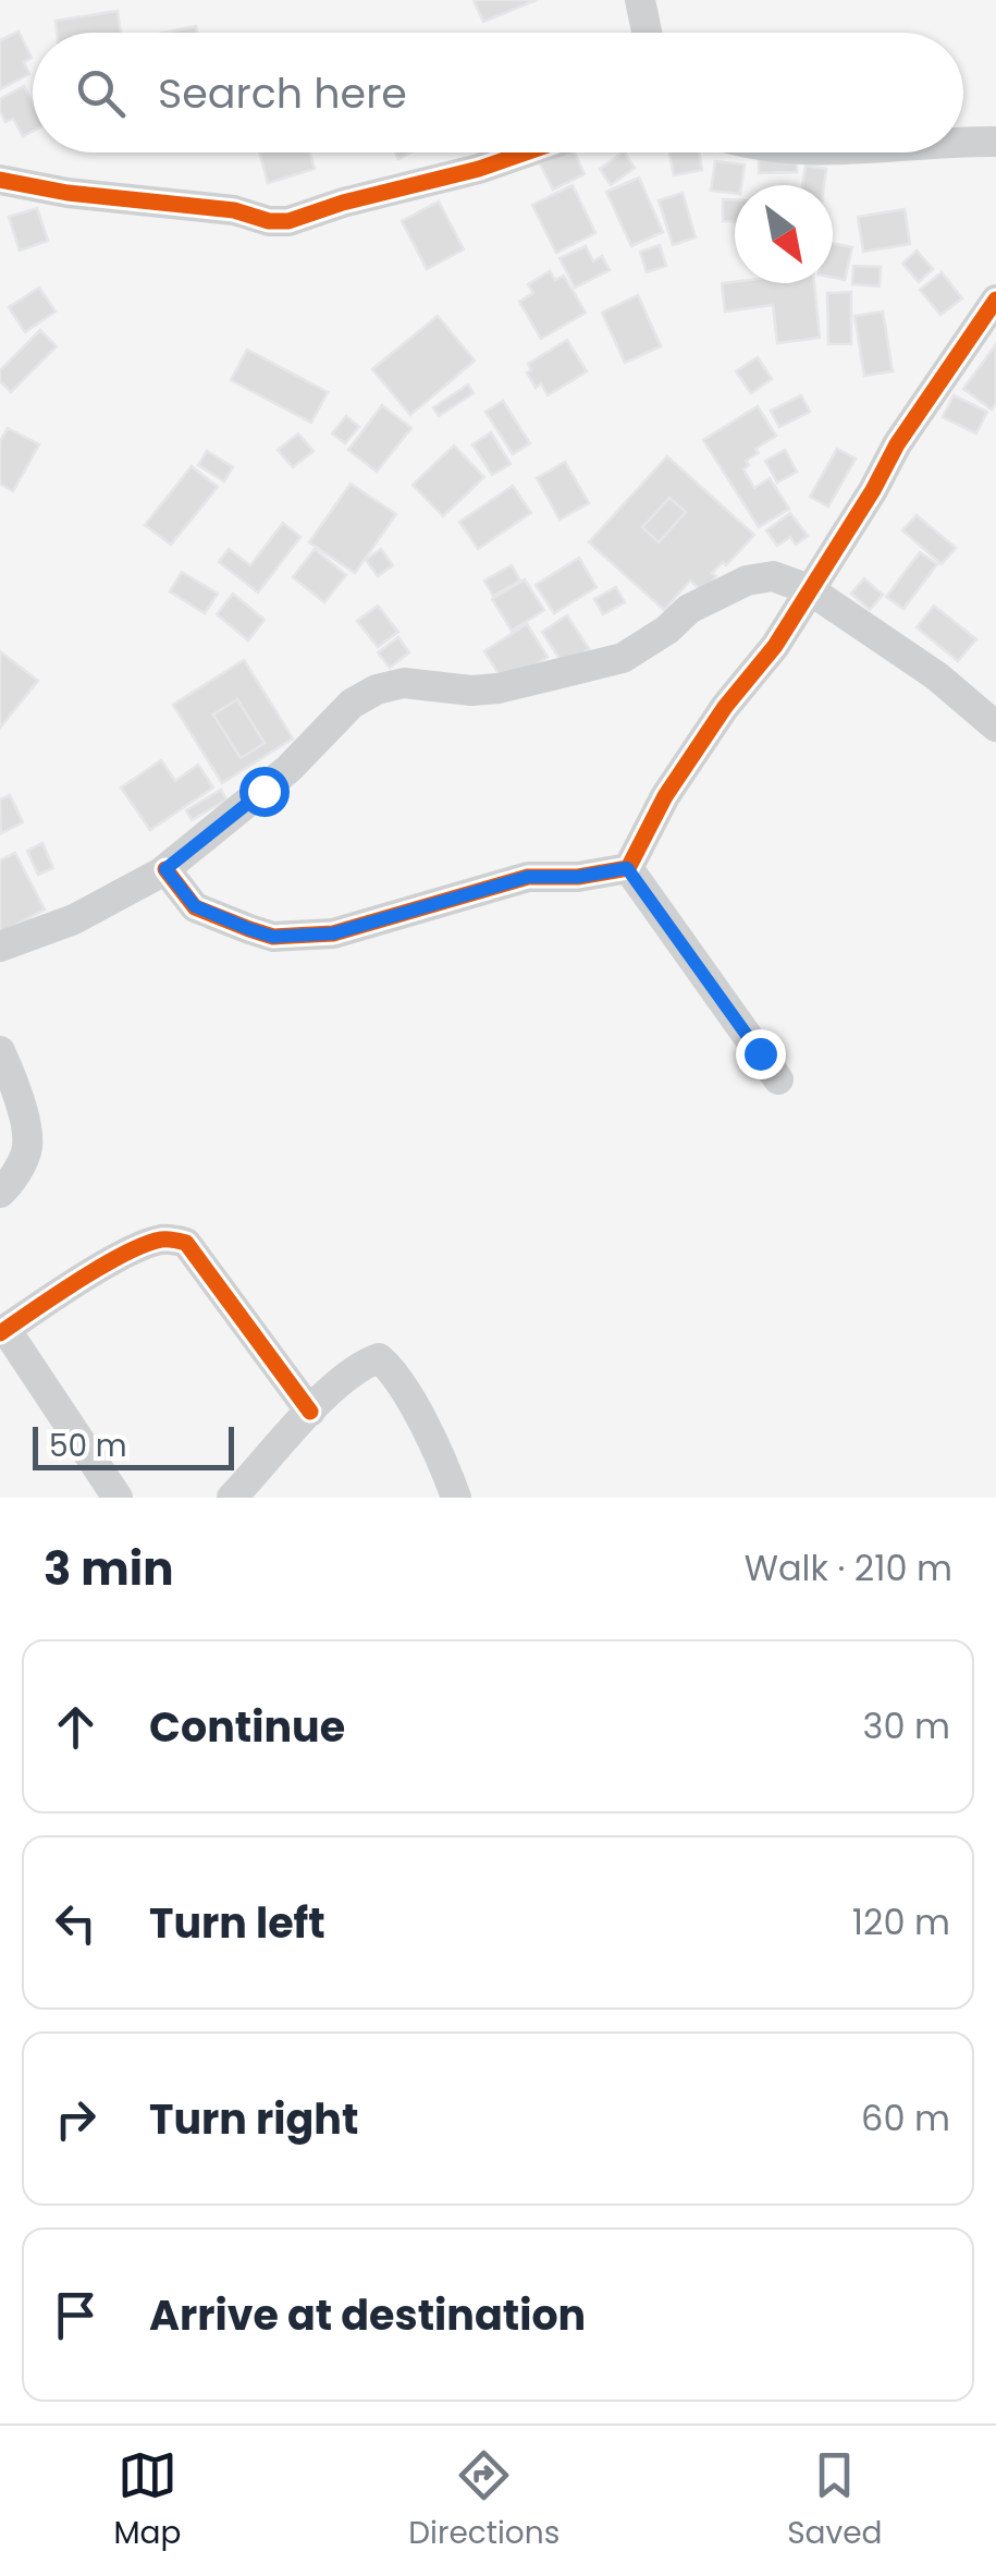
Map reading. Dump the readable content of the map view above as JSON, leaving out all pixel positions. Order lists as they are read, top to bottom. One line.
{"scale_bar":"50 m","north":"bottom right","page":{"search":"Search here","scale":"50 m","heading":["3 min","Walk · 210 m"],"list":[["Continue","30 m"],["Turn left","120 m"],["Turn right","60 m"],"Arrive at destination"],"nav":["Map","Directions","Saved"]}}
